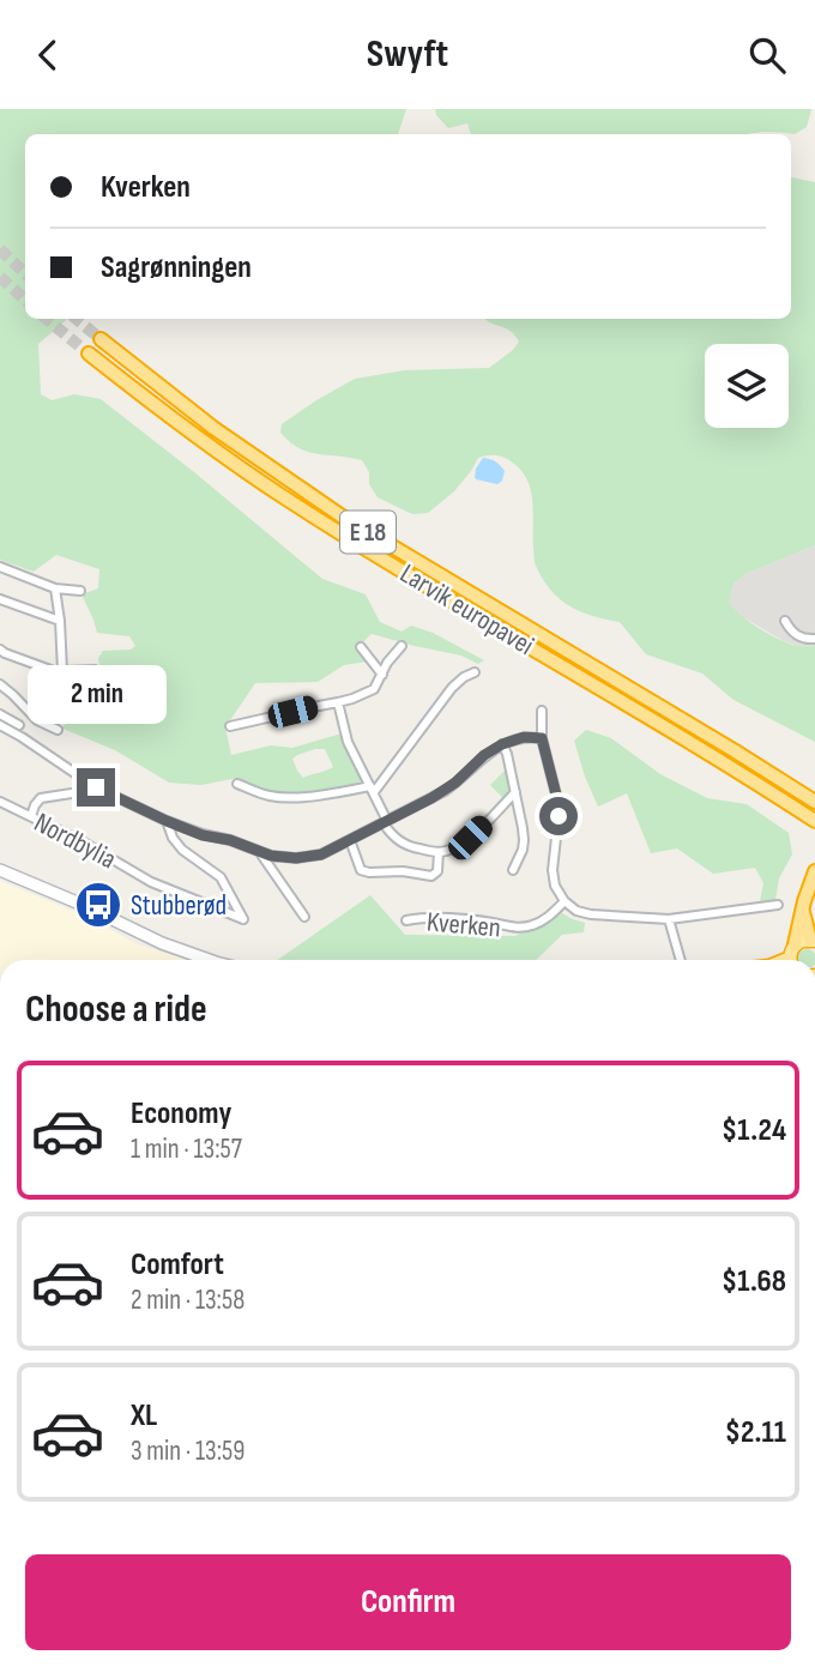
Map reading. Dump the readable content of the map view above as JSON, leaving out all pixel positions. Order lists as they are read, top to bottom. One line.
{"streets":{"highway":["E 18","Larvik europavei"],"street":["Nordbylia","Kverken"]},"crossings":[["E 18","Larvik europavei"]],"places":{"bus stop":["Stubberød"]},"page":{"header":"Swyft","banner":["Kverken","Sagrønningen"],"bubble":"2 min","heading":"Choose a ride","list":[{"name":"Economy","note":"1 min · 13:57","value":"$1.24"},{"name":"Comfort","note":"2 min · 13:58","value":"$1.68"},{"name":"XL","note":"3 min · 13:59","value":"$2.11"}],"buttons":"Confirm"}}
